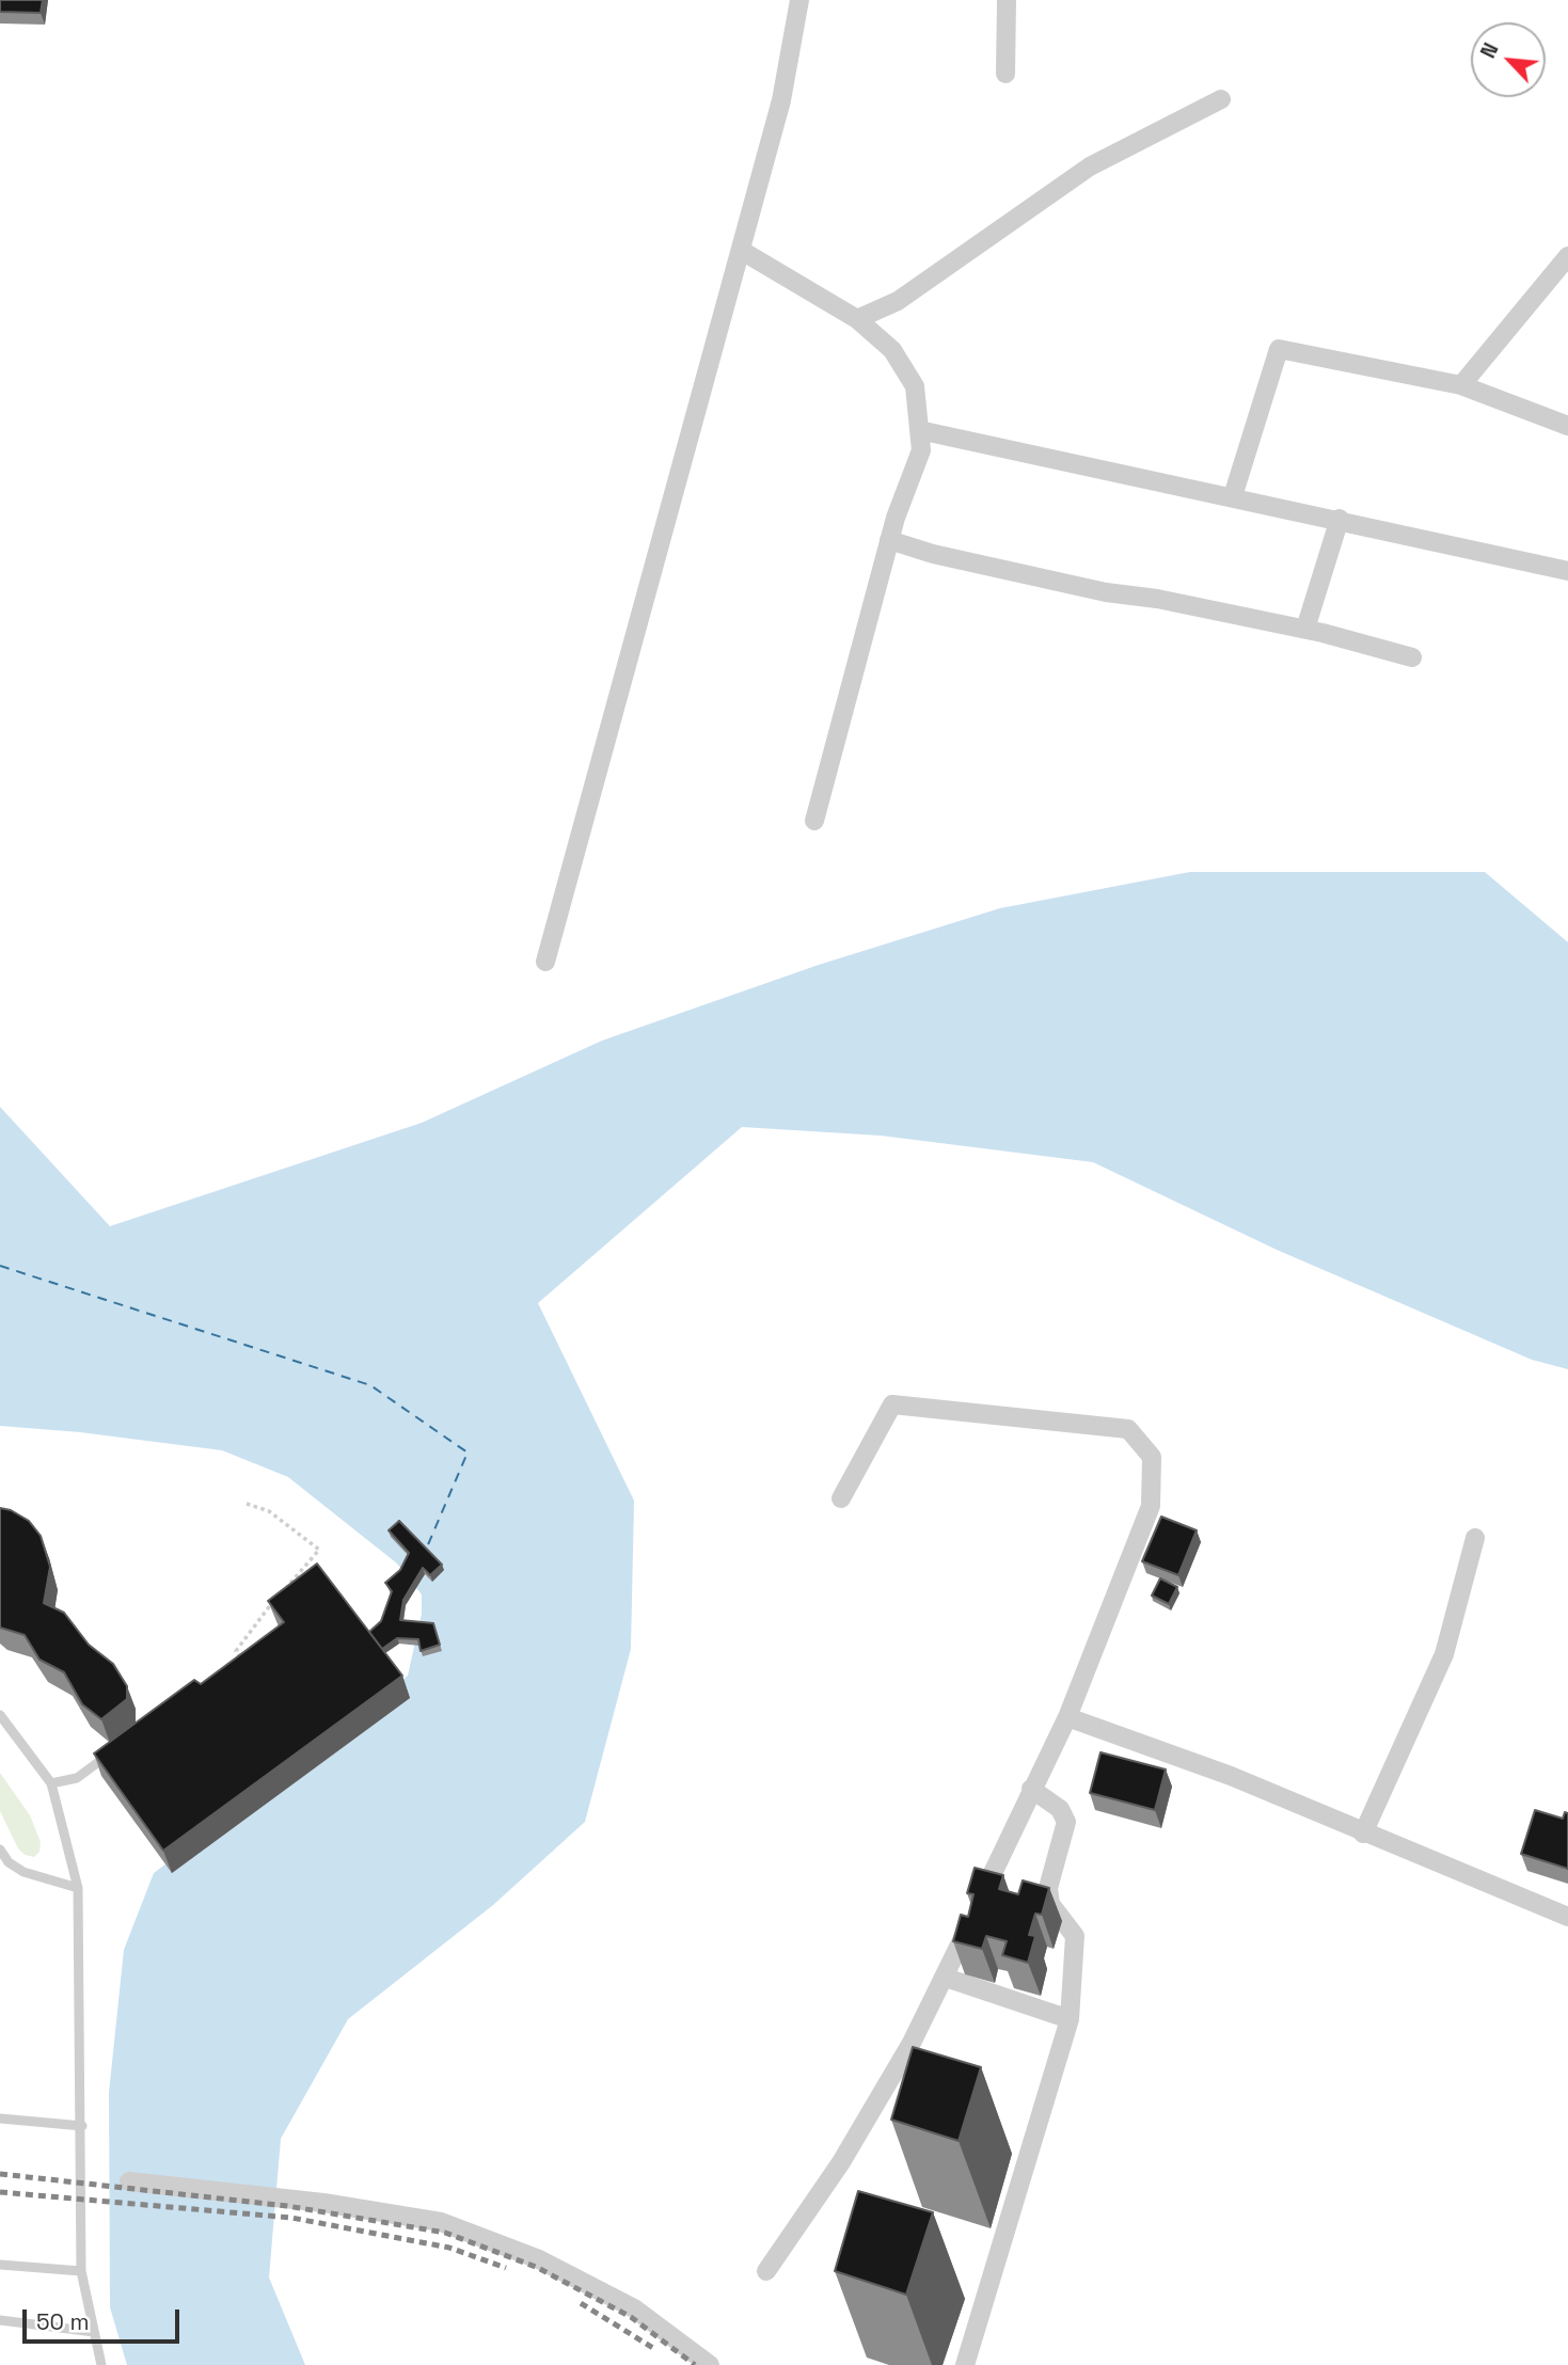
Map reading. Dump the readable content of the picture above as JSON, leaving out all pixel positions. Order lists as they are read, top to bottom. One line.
{"scale_bar":"50 m","north":"top left"}
